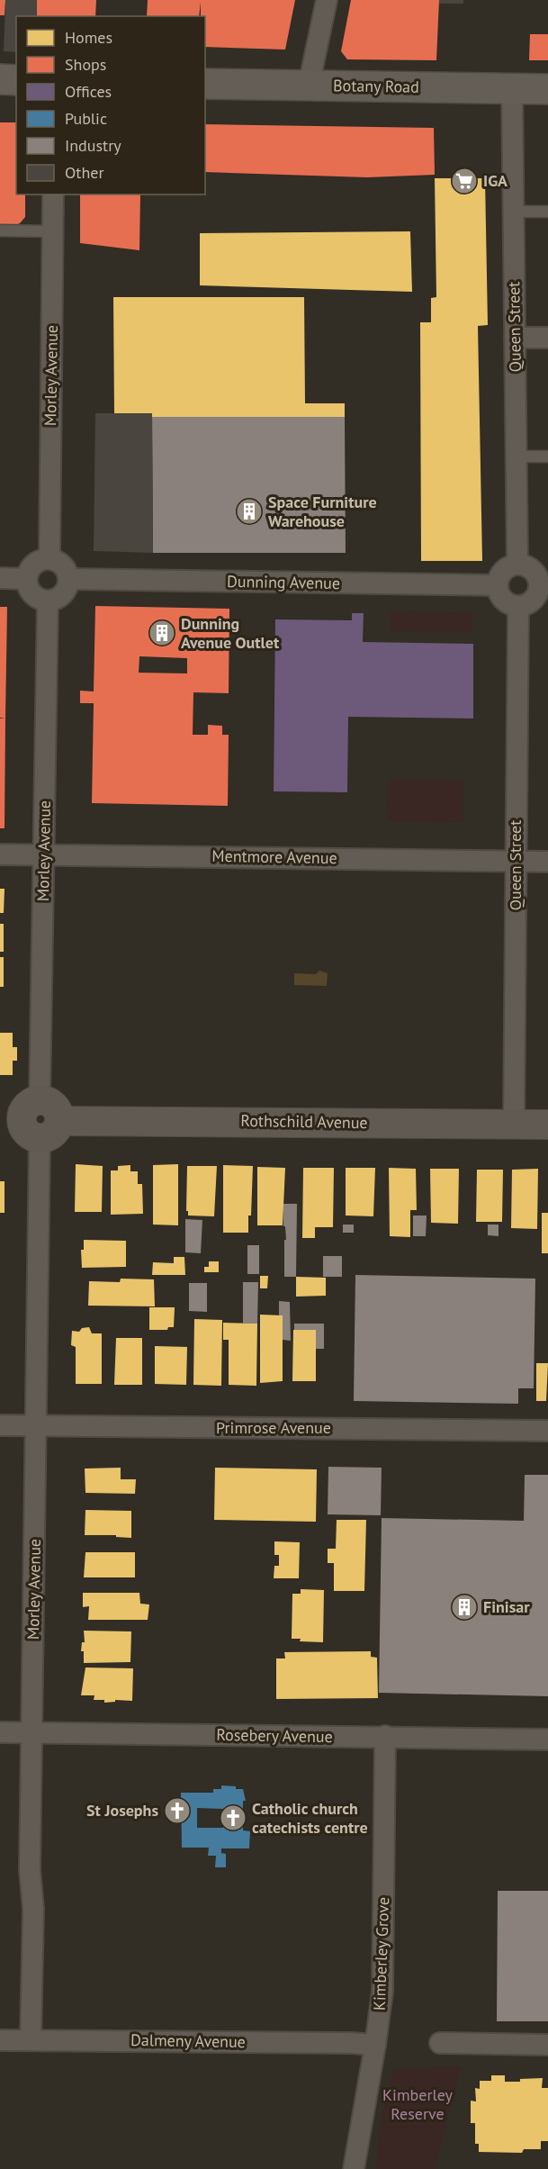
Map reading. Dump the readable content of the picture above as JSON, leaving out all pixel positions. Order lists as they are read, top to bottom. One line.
{"streets":{"main road":["Botany Road"],"street":["Queen Street","Morley Avenue","Dunning Avenue","Mentmore Avenue","Rothschild Avenue","Primrose Avenue","Rosebery Avenue","Kimberley Grove","Dalmeny Avenue"]},"crossings":[["Botany Road","Queen Street"],["Queen Street","Dunning Avenue"],["Queen Street","Mentmore Avenue"],["Queen Street","Rothschild Avenue"],["Morley Avenue","Dunning Avenue"],["Morley Avenue","Mentmore Avenue"],["Morley Avenue","Rothschild Avenue"],["Morley Avenue","Primrose Avenue"],["Morley Avenue","Rosebery Avenue"],["Morley Avenue","Dalmeny Avenue"],["Rosebery Avenue","Kimberley Grove"],["Kimberley Grove","Dalmeny Avenue"]],"parks":["Kimberley Reserve"],"places":{"supermarket":["IGA"],"building":["Space Furniture Warehouse","Dunning Avenue Outlet","Finisar"],"church":["St Josephs","Catholic church catechists centre"]},"legend":["Homes","Shops","Offices","Public","Industry","Other"]}
